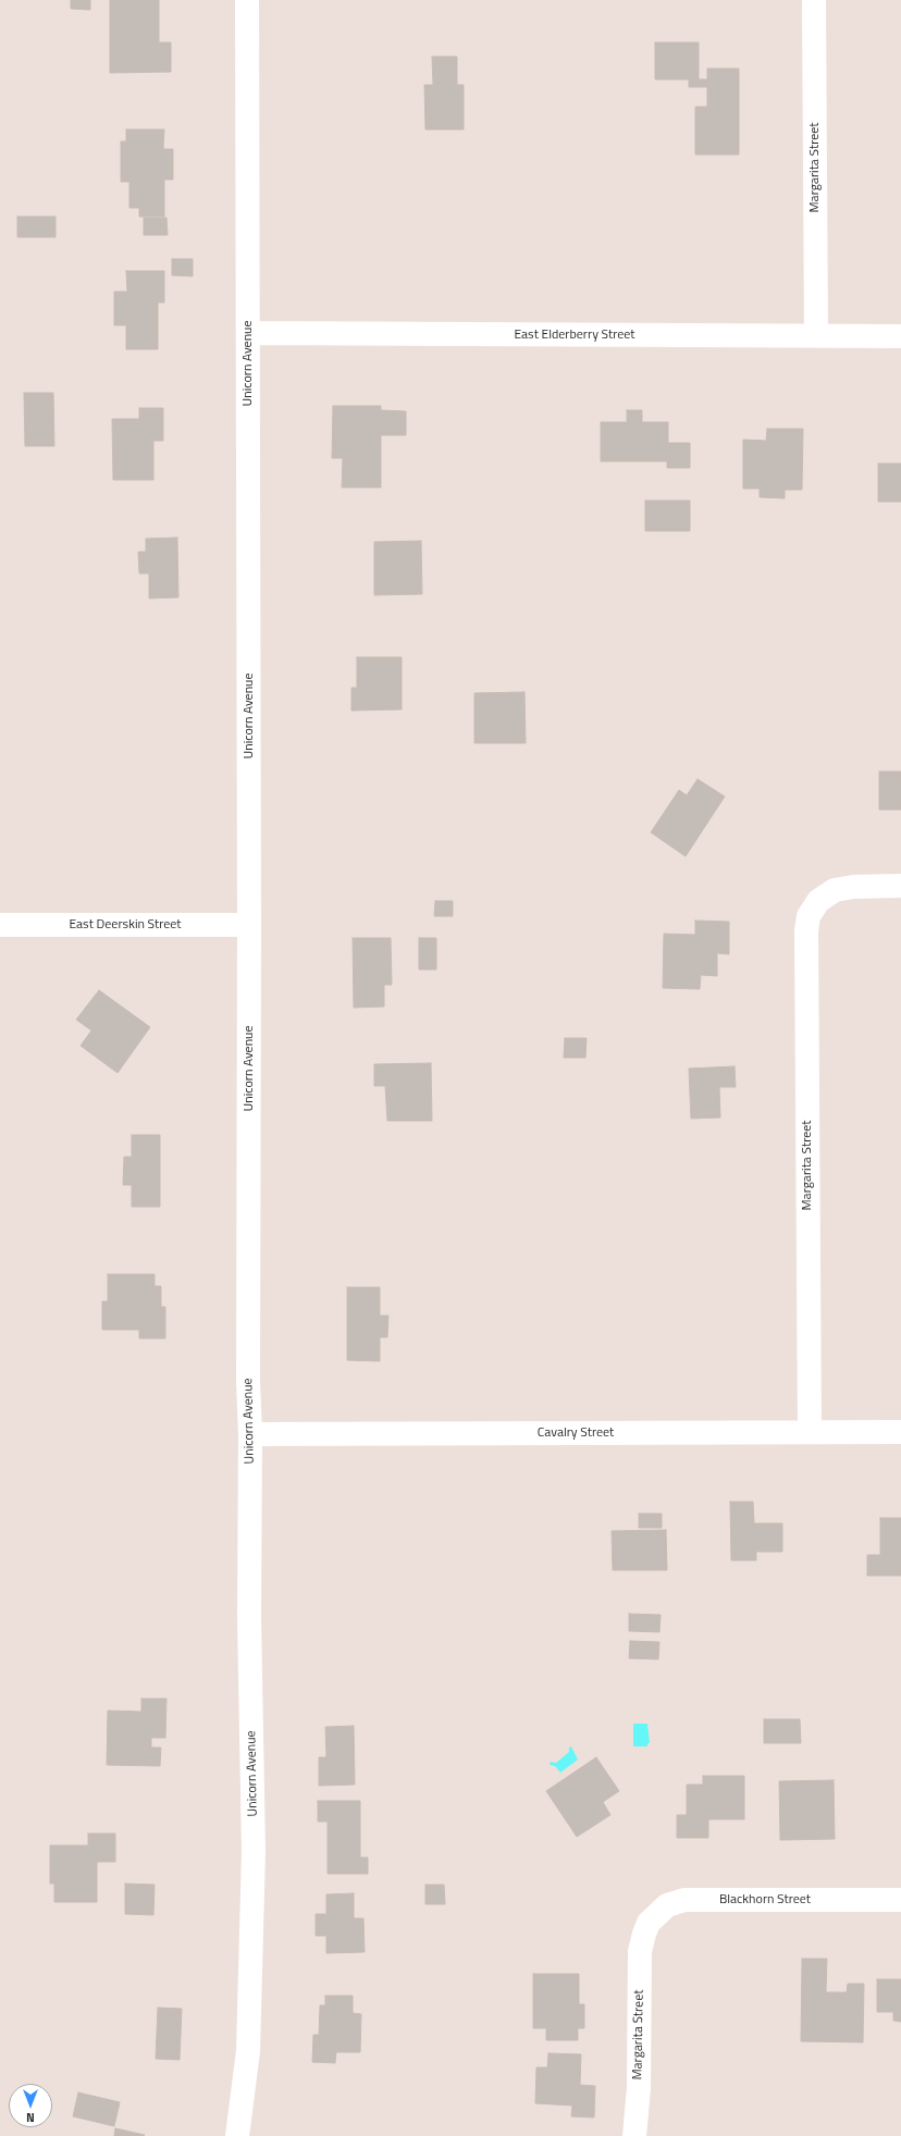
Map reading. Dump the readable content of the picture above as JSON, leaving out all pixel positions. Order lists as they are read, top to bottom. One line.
{"streets":{"street":["Margarita Street","East Elderberry Street","Unicorn Avenue","East Deerskin Street","Cavalry Street","Blackhorn Street"]},"crossings":[["Margarita Street","East Elderberry Street"],["Margarita Street","Cavalry Street"],["Margarita Street","Blackhorn Street"],["East Elderberry Street","Unicorn Avenue"],["Unicorn Avenue","East Deerskin Street"],["Unicorn Avenue","Cavalry Street"]],"north":"bottom"}
